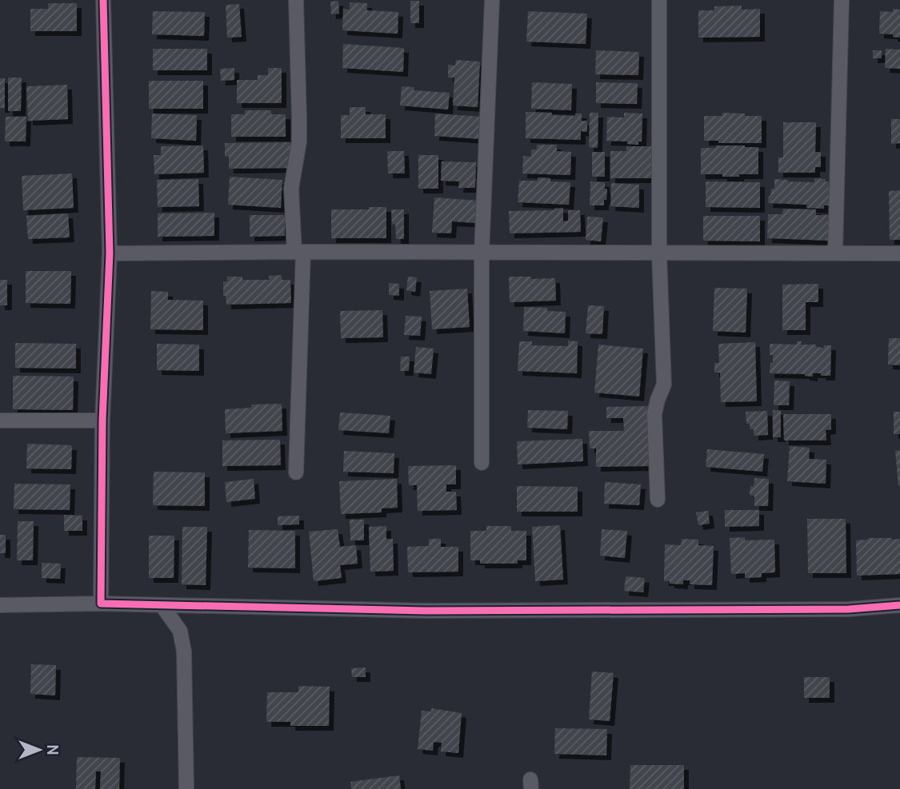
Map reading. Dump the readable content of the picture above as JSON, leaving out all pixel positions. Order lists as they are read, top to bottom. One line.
{"north":"right"}
